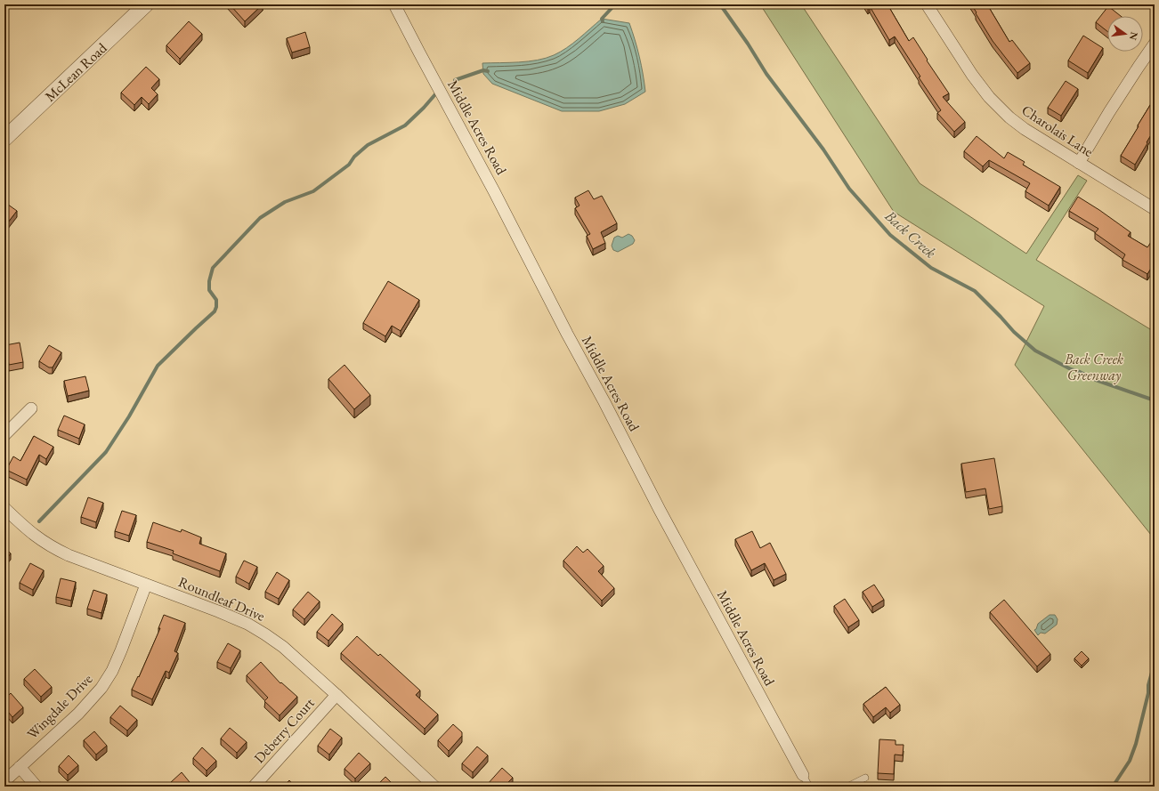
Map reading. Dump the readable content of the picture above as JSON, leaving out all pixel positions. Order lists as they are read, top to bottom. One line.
{"streets":{"street":["McLean Road","Middle Acres Road","Charolais Lane","Roundleaf Drive","Wingdale Drive","Deberry Court"]},"crossings":[["Roundleaf Drive","Wingdale Drive"],["Roundleaf Drive","Deberry Court"]],"water":["Back Creek"],"parks":["Back Creek Greenway"],"north":"right"}
